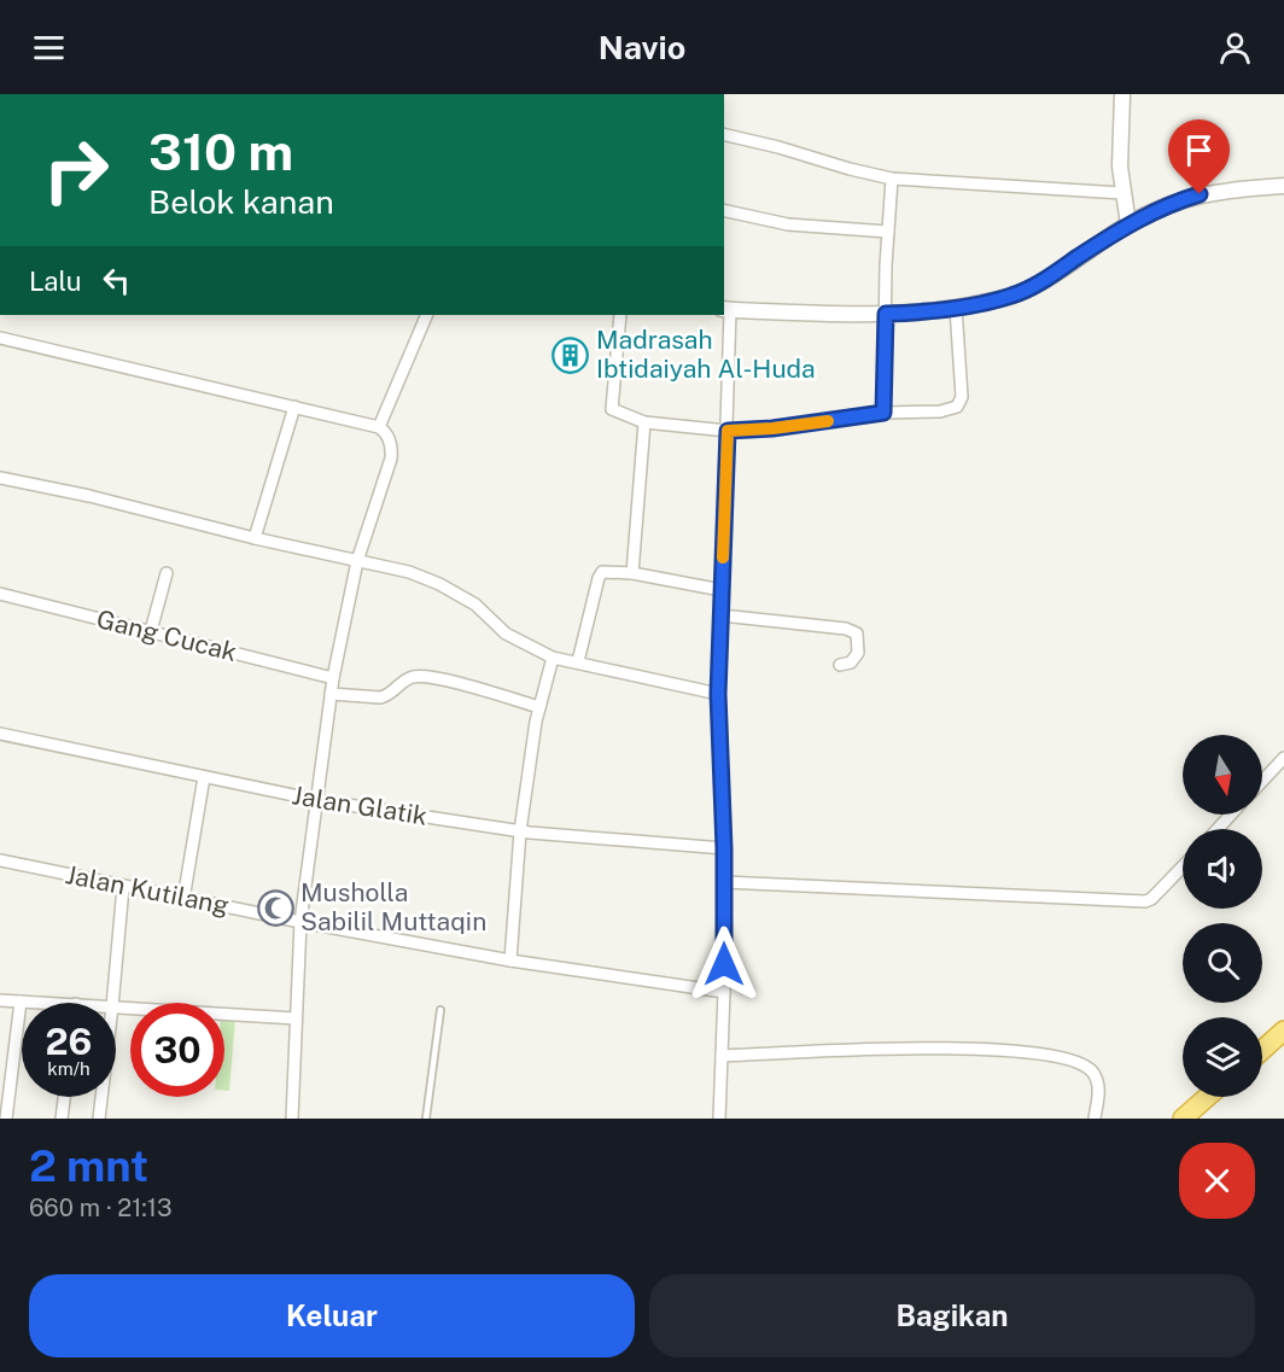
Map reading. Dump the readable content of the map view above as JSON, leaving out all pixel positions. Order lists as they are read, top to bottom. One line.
{"streets":{"street":["Gang Cucak","Jalan Glatik","Jalan Kutilang"]},"places":{"building":["Madrasah Ibtidaiyah Al-Huda"],"mosque":["Musholla Sabilil Muttaqin"]},"north":"bottom","page":{"header":"Navio","turn":["310 m","Belok kanan"],"then":"Lalu","speed":"26 km/h","limit":"30","heading":["2 mnt","660 m · 21:13"],"buttons":["Keluar","Bagikan"]}}
